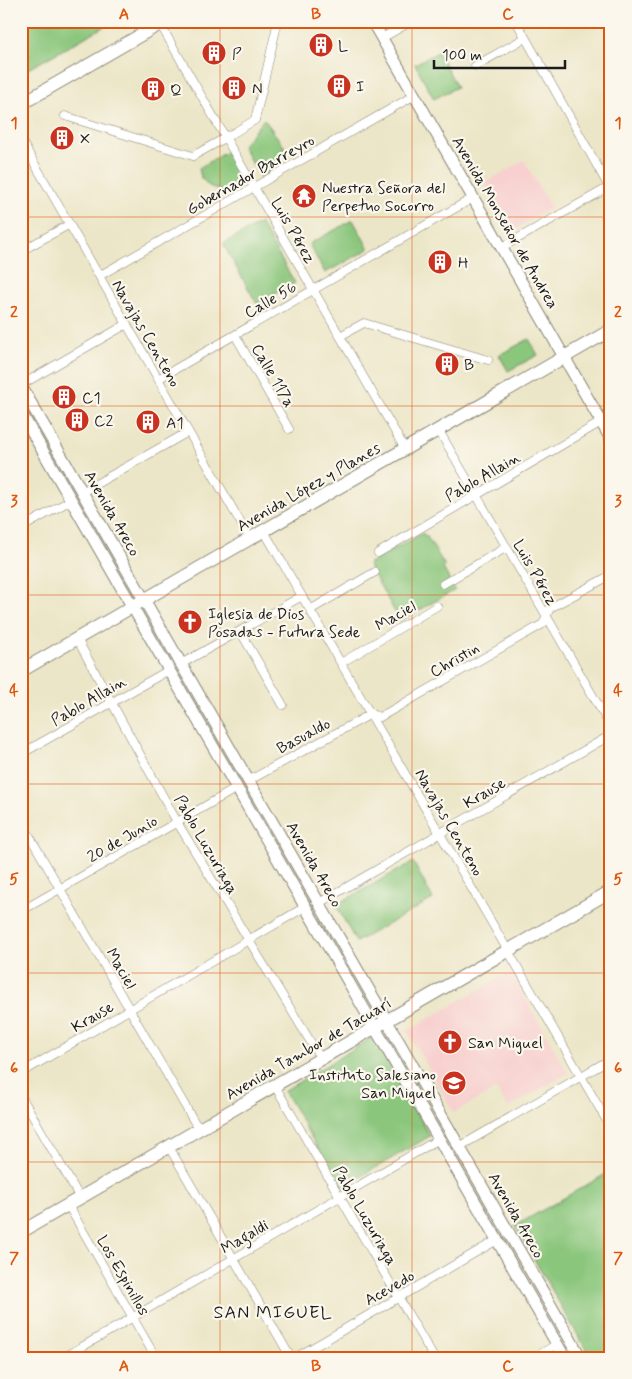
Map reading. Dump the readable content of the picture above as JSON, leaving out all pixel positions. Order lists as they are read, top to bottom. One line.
{"streets":{"main road":["Avenida Monseñor de Andrea","Avenida López y Planes","Avenida Areco","Avenida Tambor de Tacuarí"],"street":["Gobernador Barreyro","Luis Pérez","Calle 56","Navajas Centeno","Calle 117a","Pablo Allain","Maciel","Christin","Basualdo","Krause","20 de Junio","Pablo Luzuriaga","Magaldi","Los Espinillos","Acevedo"]},"crossings":[["Gobernador Barreyro","Avenida Monseñor de Andrea"],["Gobernador Barreyro","Luis Pérez"],["Gobernador Barreyro","Navajas Centeno"],["Avenida Monseñor de Andrea","Calle 56"],["Avenida Monseñor de Andrea","Pablo Allain"],["Avenida Monseñor de Andrea","Avenida López y Planes"],["Luis Pérez","Calle 56"],["Luis Pérez","Pablo Allain"],["Luis Pérez","Avenida López y Planes"],["Luis Pérez","Christin"],["Calle 56","Navajas Centeno"],["Calle 56","Calle 117a"],["Navajas Centeno","Avenida López y Planes"],["Navajas Centeno","Maciel"],["Navajas Centeno","Christin"],["Navajas Centeno","Basualdo"],["Navajas Centeno","Krause"],["Navajas Centeno","Avenida Tambor de Tacuarí"],["Pablo Allain","Avenida Areco"],["Pablo Allain","Pablo Luzuriaga"],["Avenida López y Planes","Avenida Areco"],["Avenida López y Planes","Pablo Luzuriaga"],["Avenida Areco","Basualdo"],["Avenida Areco","Krause"],["Avenida Areco","20 de Junio"],["Avenida Areco","Avenida Tambor de Tacuarí"],["Avenida Areco","Magaldi"],["Avenida Areco","Acevedo"],["Maciel","Krause"],["Maciel","20 de Junio"],["Maciel","Avenida Tambor de Tacuarí"],["Christin","Basualdo"],["Krause","Pablo Luzuriaga"],["20 de Junio","Pablo Luzuriaga"],["Pablo Luzuriaga","Avenida Tambor de Tacuarí"],["Pablo Luzuriaga","Magaldi"],["Pablo Luzuriaga","Acevedo"],["Avenida Tambor de Tacuarí","Los Espinillos"],["Magaldi","Los Espinillos"]],"districts":["SAN MIGUEL"],"places":{"building":["L","P","I","N","Q","X","H","B","C1","C2","A1"],"temple":["Nuestra Señora del Perpetuo Socorro"],"church":["Iglesia de Dios Posadas - Futura Sede","San Miguel"],"school or university":["Instituto Salesiano San Miguel"]},"scale_bar":"100 m","grid":{"columns":["A","B","C"],"rows":["1","2","3","4","5","6","7"]}}
